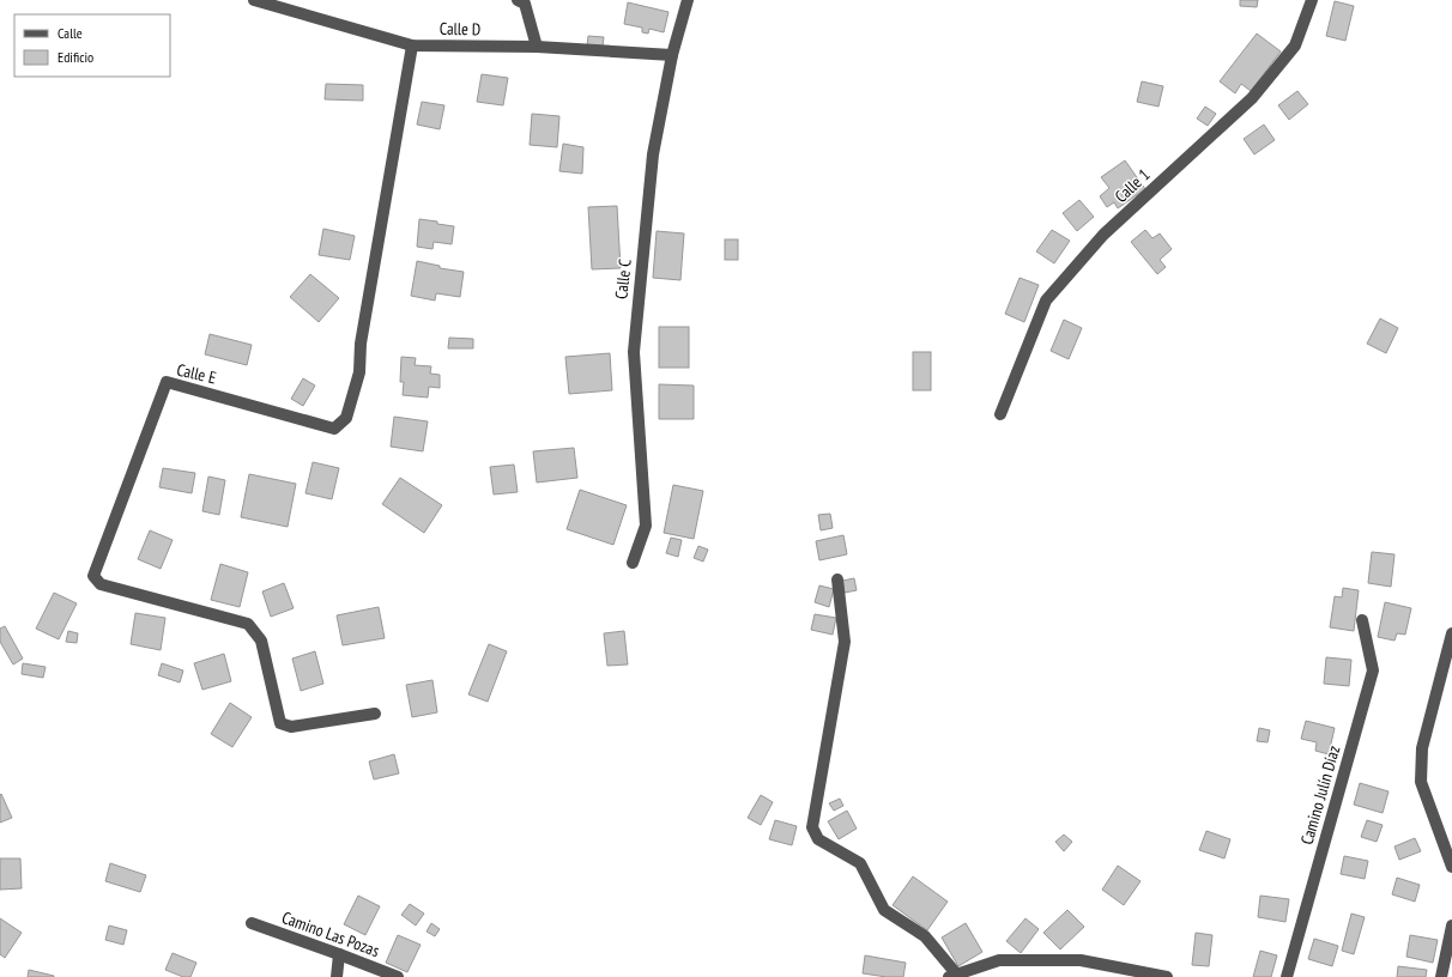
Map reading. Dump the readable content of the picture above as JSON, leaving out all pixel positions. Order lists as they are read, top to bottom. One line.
{"streets":{"street":["Calle D","Calle 1","Calle C","Calle E","Camino Julín Díaz","Camino Las Pozas"]},"crossings":[["Calle D","Calle C"],["Calle D","Calle E"]],"legend":["Calle","Edificio"]}
